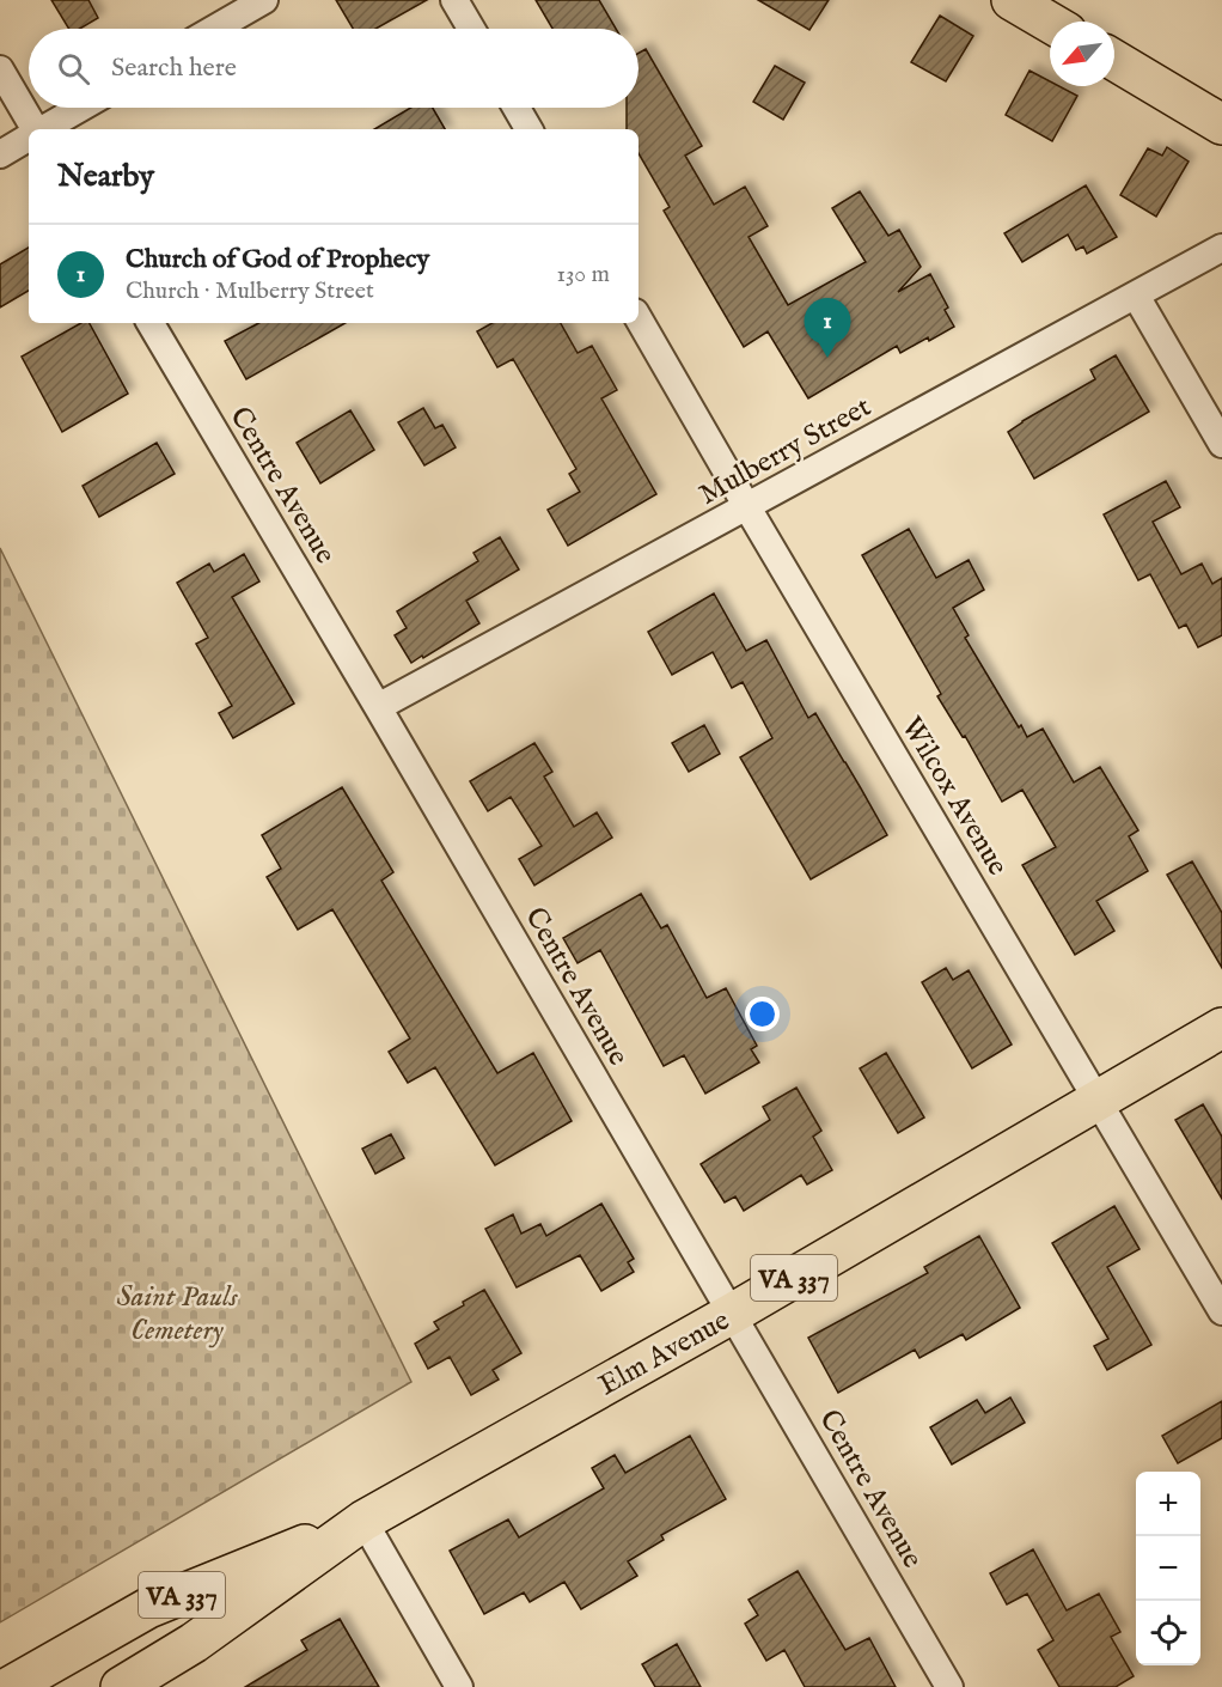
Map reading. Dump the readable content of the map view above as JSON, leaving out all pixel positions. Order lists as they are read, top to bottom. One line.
{"streets":{"main road":["VA 337","Elm Avenue"],"street":["Mulberry Street","Centre Avenue","Wilcox Avenue"]},"crossings":[["Mulberry Street","Centre Avenue"],["Mulberry Street","Wilcox Avenue"],["Centre Avenue","Elm Avenue"],["Wilcox Avenue","Elm Avenue"]],"parks":["Saint Pauls Cemetery"],"north":"bottom left","page":{"search":"Search here","heading":"Nearby","list":[{"mark":"1","name":"Church of God of Prophecy","note":"Church · Mulberry Street","value":"130 m"}],"pins":"1","map_buttons":["+","−"]}}
